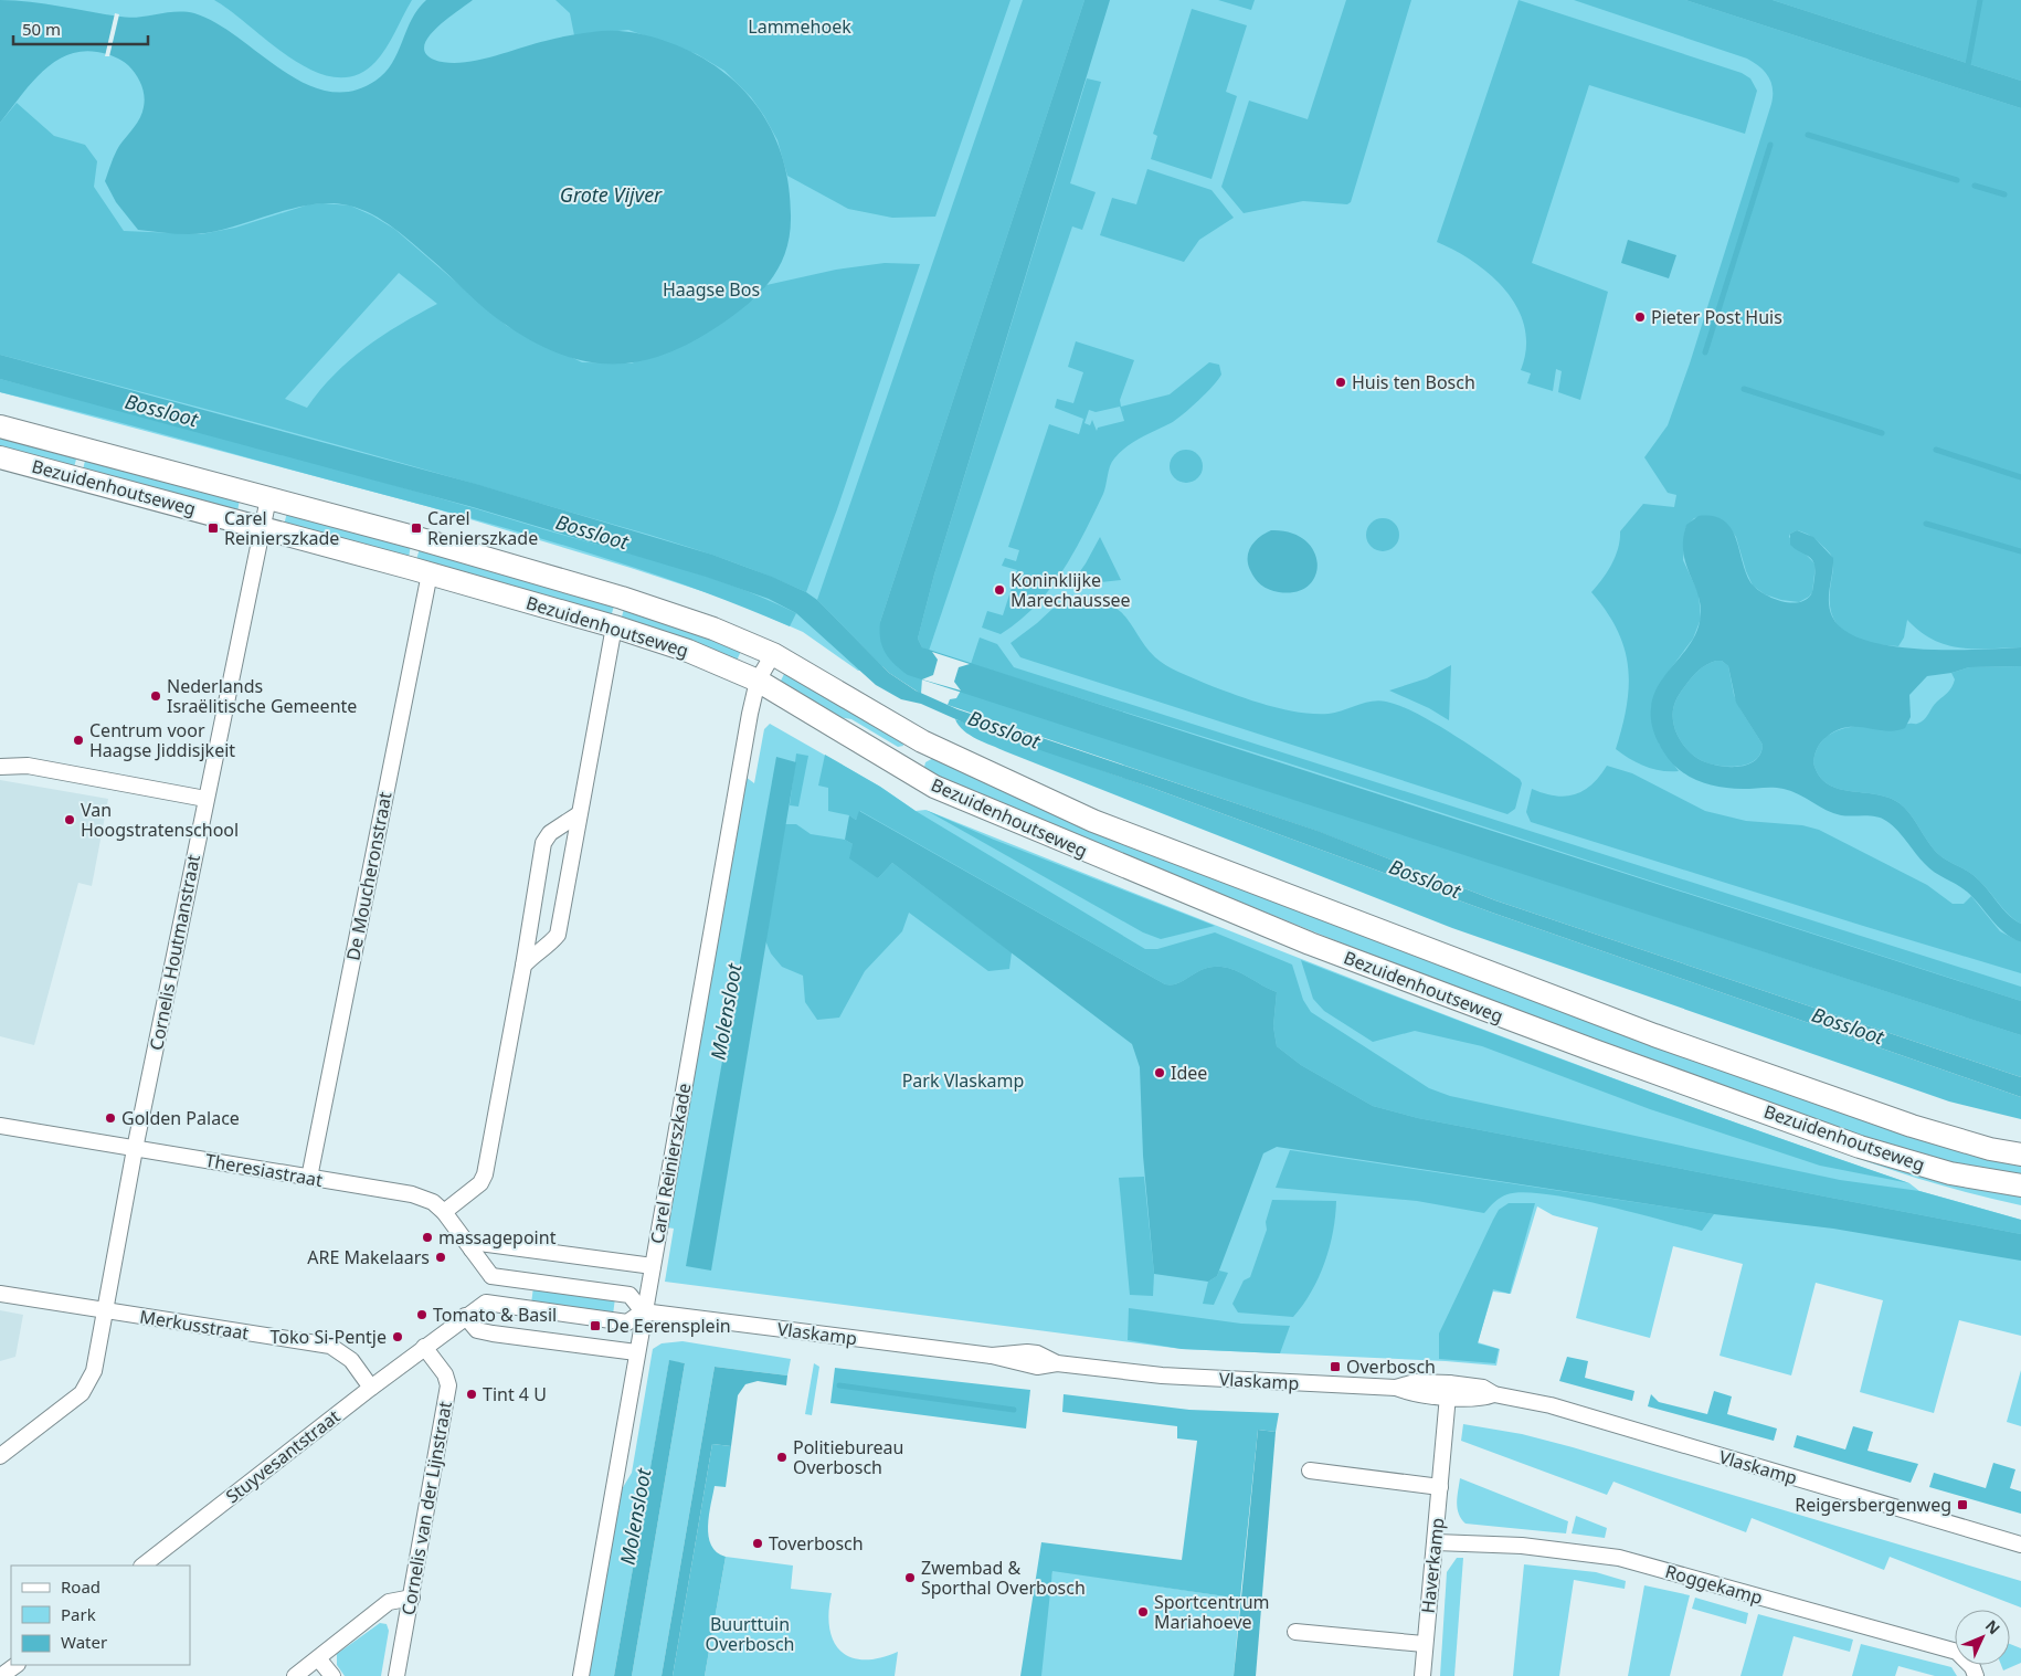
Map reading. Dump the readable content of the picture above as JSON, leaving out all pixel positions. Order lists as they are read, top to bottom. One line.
{"streets":{"main road":["Bezuidenhoutseweg"],"street":["De Moucheronstraat","Cornelis Houtmanstraat","Carel Reinierszkade","Theresiastraat","Merkusstraat","Vlaskamp","Stuyvesantstraat","Cornelis van der Lijnstraat","Haverkamp","Roggekamp"]},"crossings":[["Bezuidenhoutseweg","De Moucheronstraat"],["Bezuidenhoutseweg","Cornelis Houtmanstraat"],["Bezuidenhoutseweg","Carel Reinierszkade"],["De Moucheronstraat","Theresiastraat"],["Cornelis Houtmanstraat","Theresiastraat"],["Cornelis Houtmanstraat","Merkusstraat"],["Carel Reinierszkade","Vlaskamp"],["Merkusstraat","Stuyvesantstraat"],["Vlaskamp","Haverkamp"],["Stuyvesantstraat","Cornelis van der Lijnstraat"],["Haverkamp","Roggekamp"]],"water":["Grote Vijver","Bossloot","Molensloot"],"parks":["Lammehoek","Haagse Bos","Park Vlaskamp","Buurttuin Overbosch"],"places":{"other":["Pieter Post Huis","Huis ten Bosch","Koninklijke Marechaussee","Nederlands Israëlitische Gemeente","Centrum voor Haagse Jiddisjkeit","Van Hoogstratenschool","Idee","Golden Palace","massagepoint","ARE Makelaars","Tomato & Basil","Toko Si-Pentje","Tint 4 U","Politiebureau Overbosch","Toverbosch","Zwembad & Sporthal Overbosch","Sportcentrum Mariahoeve"],"transit":["Carel Reinierszkade","Carel Renierszkade","De Eerensplein","Overbosch","Reigersbergenweg"]},"legend":["Road","Park","Water"],"scale_bar":"50 m","north":"top right"}
